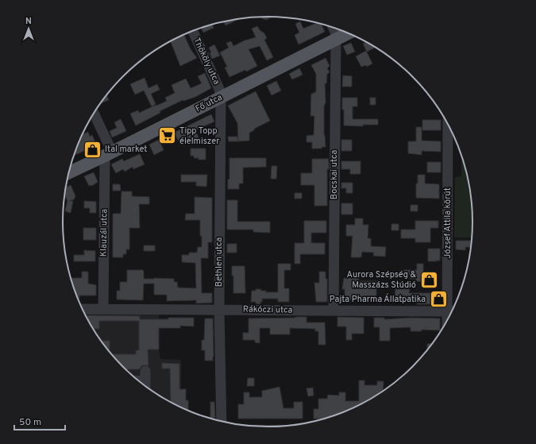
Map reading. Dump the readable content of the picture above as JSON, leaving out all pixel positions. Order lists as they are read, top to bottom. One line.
{"streets":{"main road":["Fő utca"],"street":["Thököly utca","Bocskai utca","József Attila körút","Klauzál utca","Bethlen utca","Rákóczi utca"]},"crossings":[["Thököly utca","Fő utca"],["Thököly utca","Bethlen utca"],["Fő utca","Bocskai utca"],["Fő utca","Klauzál utca"],["Fő utca","Bethlen utca"],["Bocskai utca","Rákóczi utca"],["József Attila körút","Rákóczi utca"],["Klauzál utca","Rákóczi utca"],["Bethlen utca","Rákóczi utca"]],"places":{"supermarket":["Tipp Topp élelmiszer"],"shop":["Ital market","Aurora Szépség & Masszázs Stúdió","Pajta Pharma Állatpatika"]},"scale_bar":"50 m","north":"top"}
